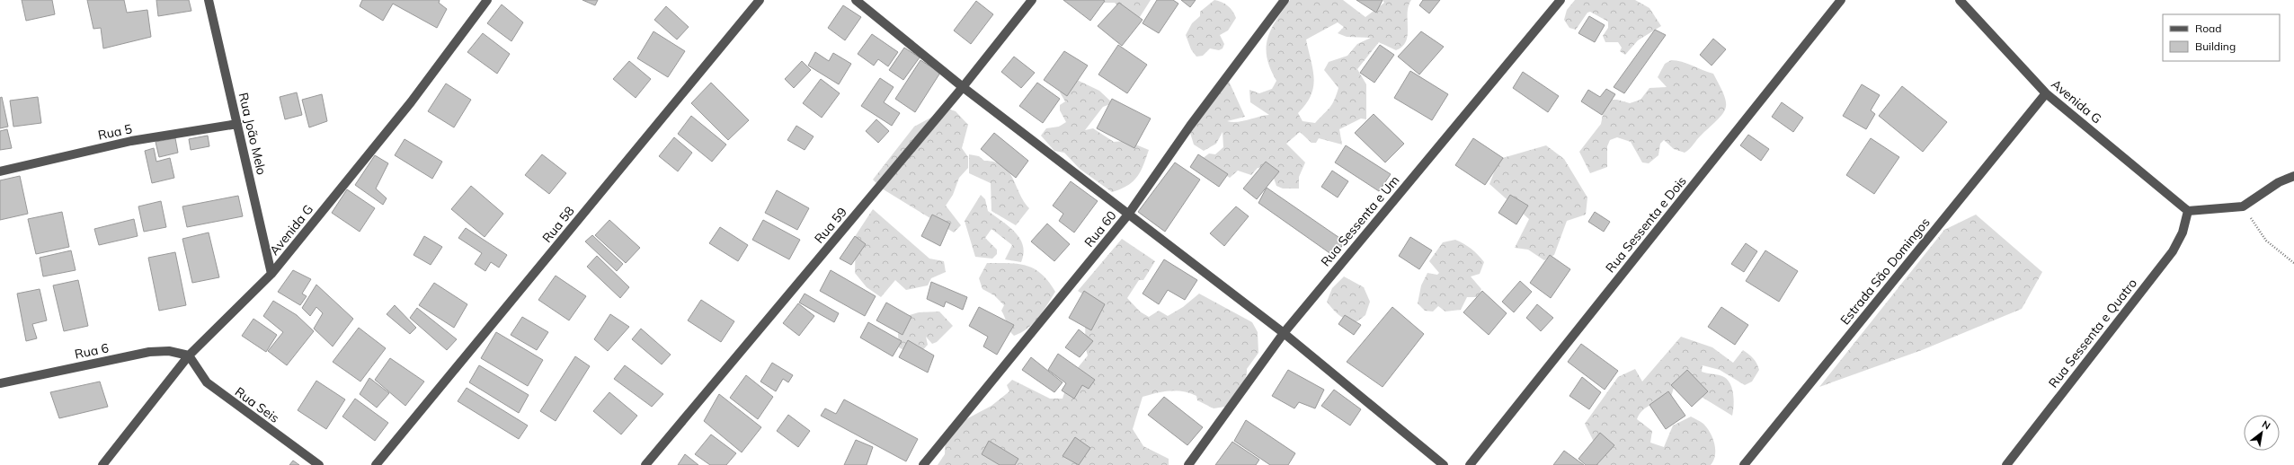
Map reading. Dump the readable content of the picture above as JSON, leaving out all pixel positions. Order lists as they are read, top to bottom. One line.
{"streets":{"street":["Avenida G","Rua 5","Rua João Melo","Rua Sessenta e Um","Rua 58","Rua Sessenta e Dois","Rua 59","Rua 60","Estrada São Domingos","Rua Sessenta e Quatro","Rua 6","Rua Seis"]},"crossings":[["Avenida G","Rua João Melo"],["Avenida G","Estrada São Domingos"],["Avenida G","Rua Sessenta e Quatro"],["Avenida G","Rua 6"],["Avenida G","Rua Seis"],["Rua 5","Rua João Melo"],["Rua 6","Rua Seis"]],"legend":["Road","Building"],"north":"top right"}
